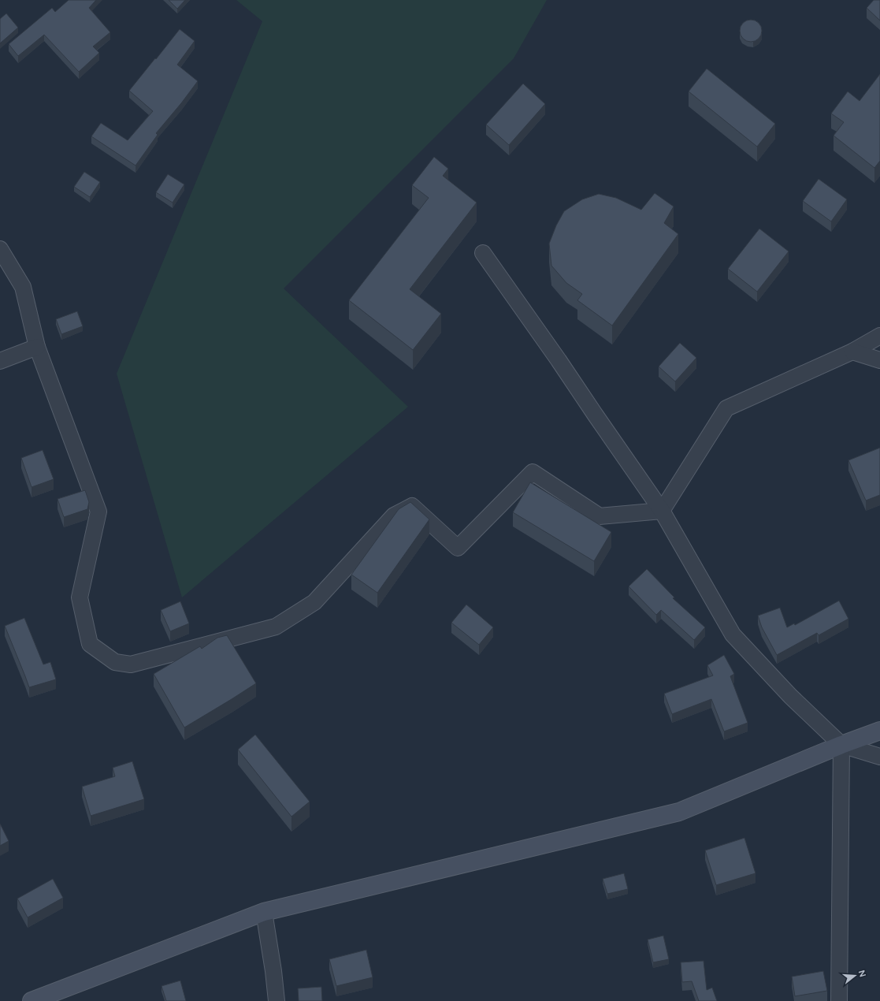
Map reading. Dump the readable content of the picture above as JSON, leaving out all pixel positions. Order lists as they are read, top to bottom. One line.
{"north":"right"}
